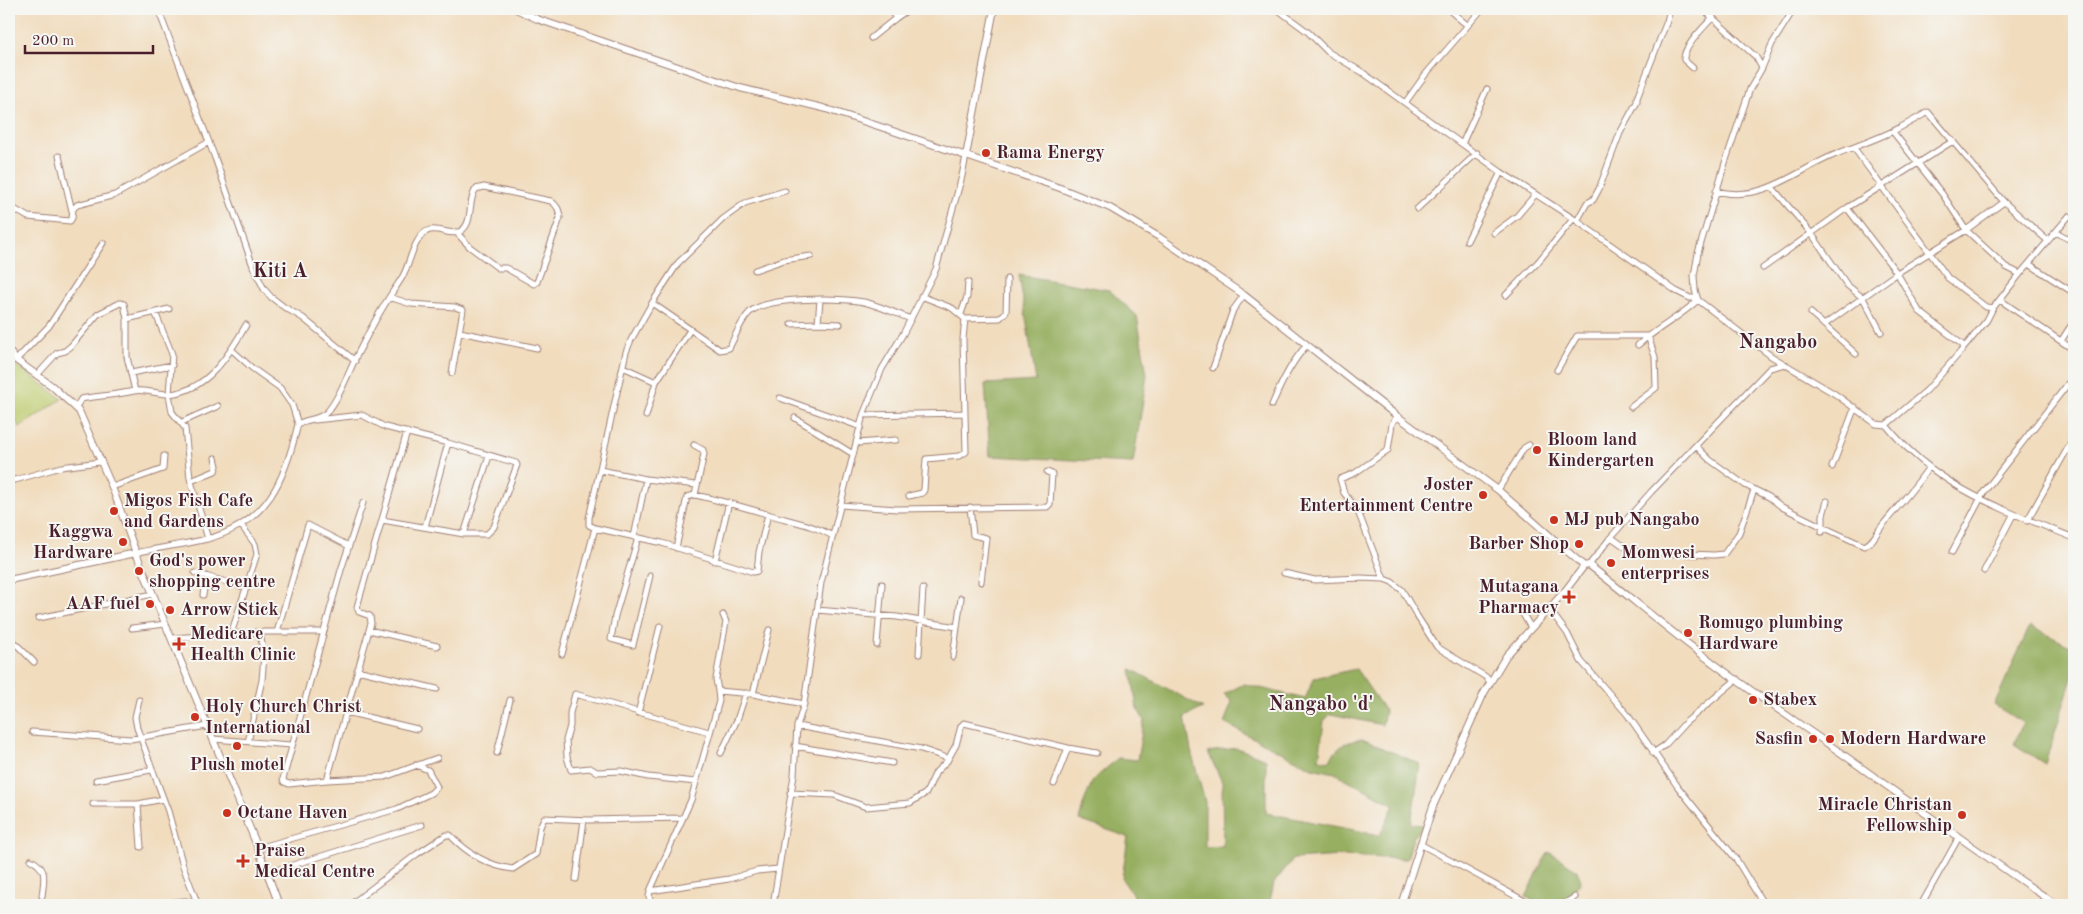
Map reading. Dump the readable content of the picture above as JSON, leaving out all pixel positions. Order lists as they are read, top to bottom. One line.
{"districts":["Kiti A","Nangabo","Nangabo 'd'"],"places":{"other":["Rama Energy","Bloom land Kindergarten","Joster Entertainment Centre","Migos Fish Cafe and Gardens","MJ pub Nangabo","Kaggwa Hardware","Barber Shop","Momwesi enterprises","God's power shopping centre","AAF fuel","Arrow Stick","Romugo plumbing Hardware","Stabex","Holy Church Christ International","Sasfin","Modern Hardware","Plush motel","Octane Haven","Miracle Christan Fellowship"],"health":["Mutagana Pharmacy","Medicare Health Clinic","Praise Medical Centre"]},"scale_bar":"200 m"}
